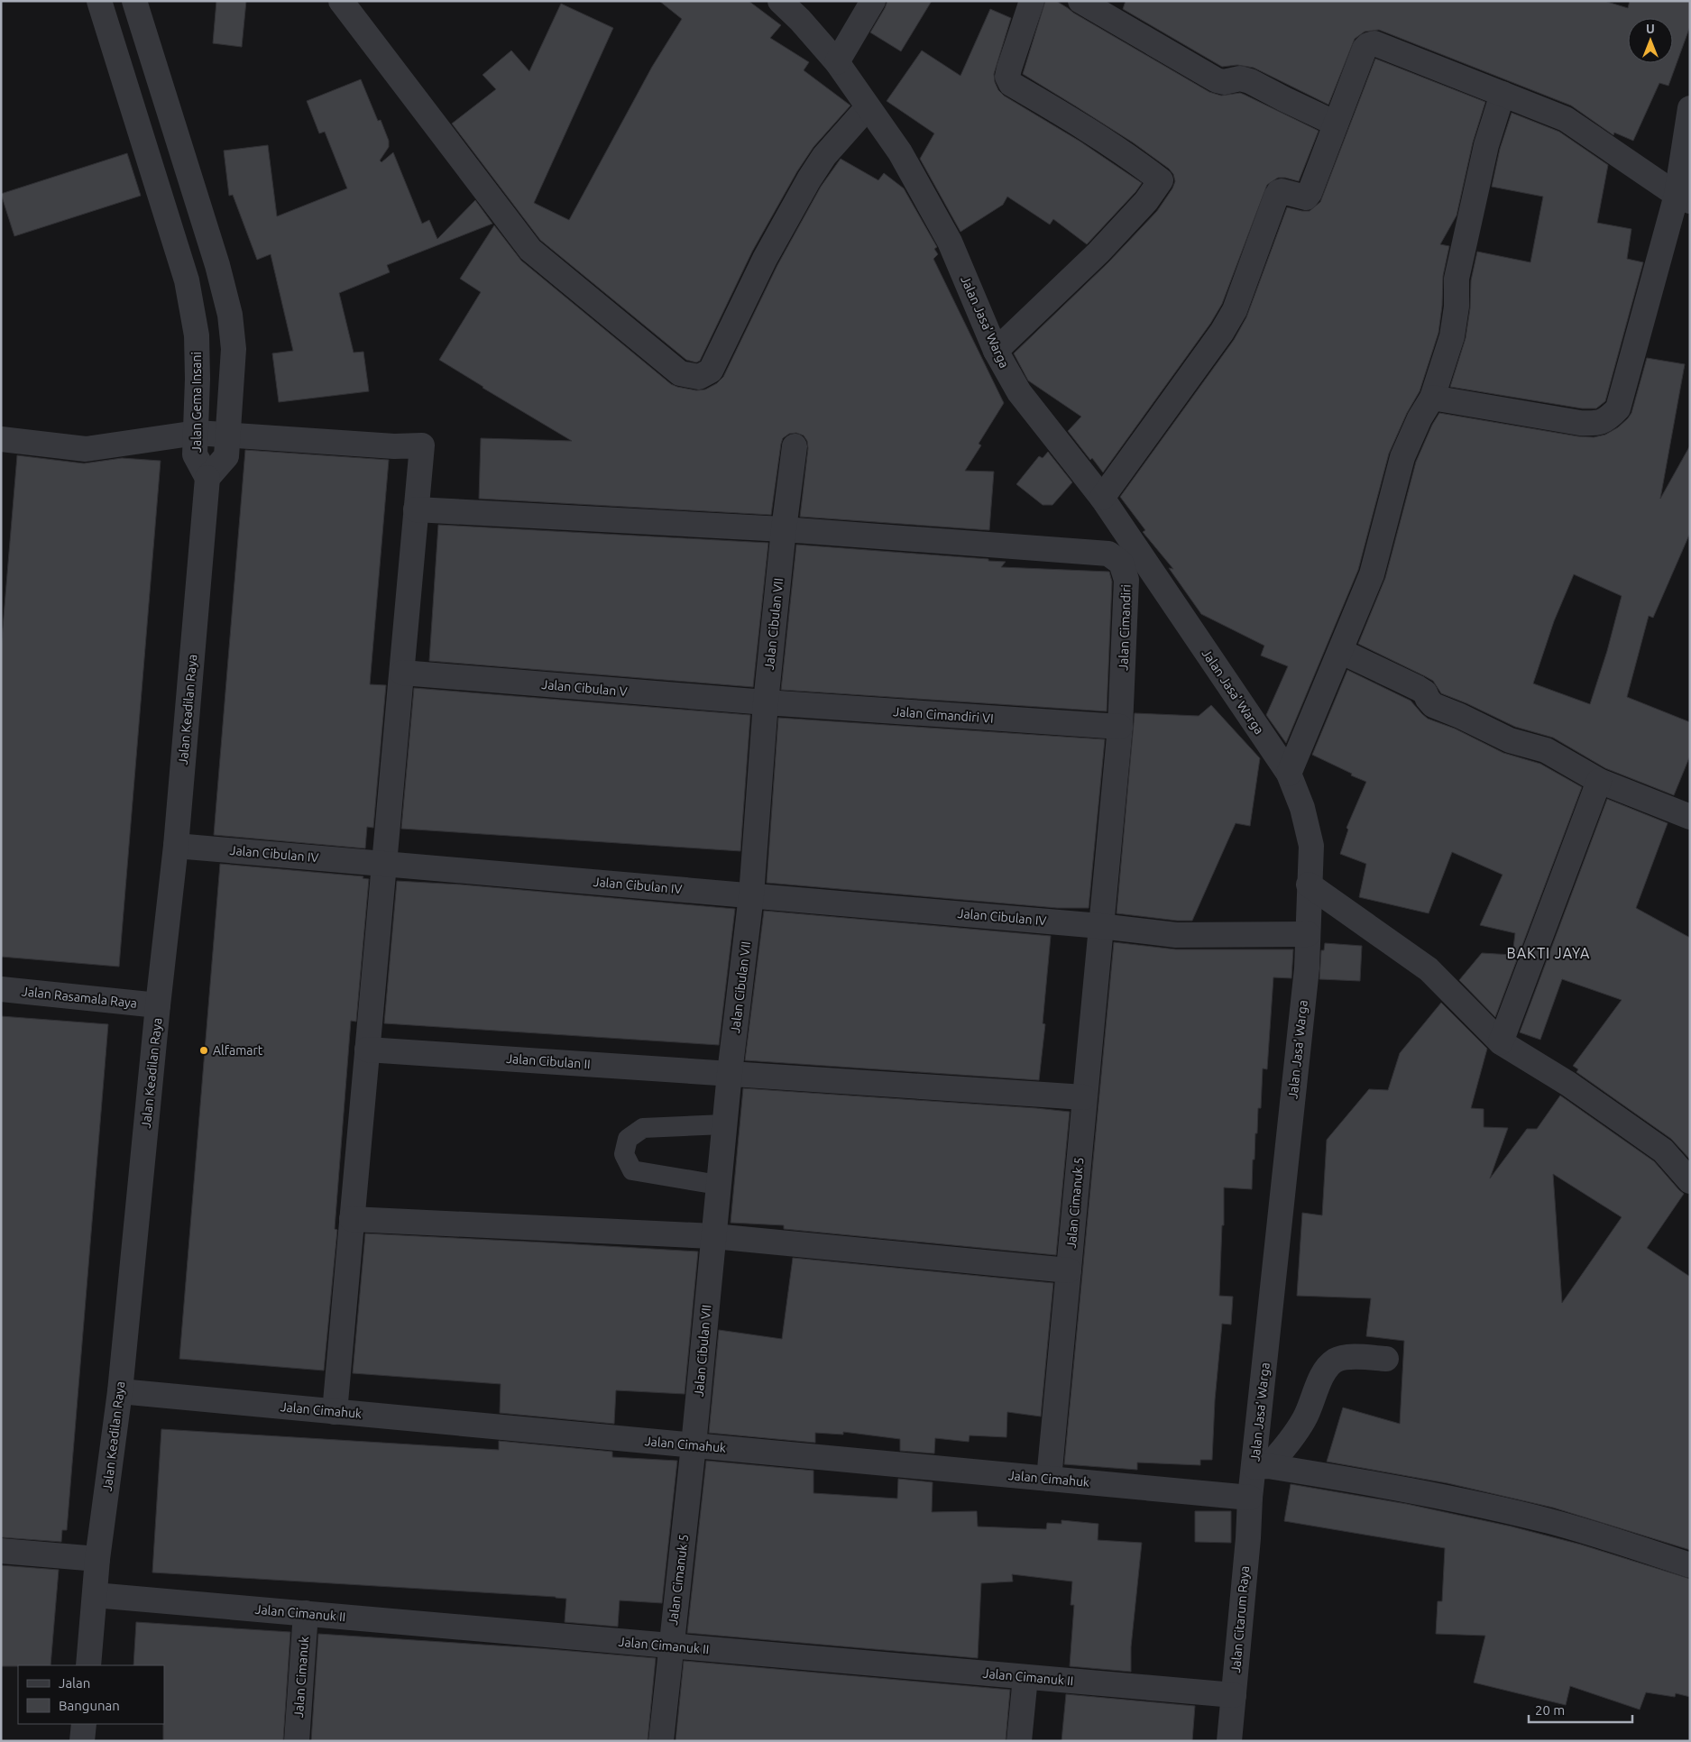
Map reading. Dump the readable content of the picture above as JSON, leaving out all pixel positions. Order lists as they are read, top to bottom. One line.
{"streets":{"street":["Jalan Jasa' Warga","Jalan Gema Insani","Jalan Cibulan VII","Jalan Cimandiri","Jalan Cibulan V","Jalan Keadilan Raya","Jalan Cimandiri VI","Jalan Cibulan IV","Jalan Rasamala Raya","Jalan Cibulan II","Jalan Cimanuk 5","Jalan Cimahuk","Jalan Cimanuk II","Jalan Citarum Raya","Jalan Cimanuk"]},"crossings":[["Jalan Jasa' Warga","Jalan Cibulan IV"],["Jalan Jasa' Warga","Jalan Cimahuk"],["Jalan Jasa' Warga","Jalan Citarum Raya"],["Jalan Gema Insani","Jalan Keadilan Raya"],["Jalan Cibulan VII","Jalan Cimandiri"],["Jalan Cibulan VII","Jalan Cibulan V"],["Jalan Cibulan VII","Jalan Cimandiri VI"],["Jalan Cibulan VII","Jalan Cibulan IV"],["Jalan Cibulan VII","Jalan Cibulan II"],["Jalan Cibulan VII","Jalan Cimanuk 5"],["Jalan Cibulan VII","Jalan Cimahuk"],["Jalan Cimandiri","Jalan Cimandiri VI"],["Jalan Cimandiri","Jalan Cibulan IV"],["Jalan Cimandiri","Jalan Cimanuk 5"],["Jalan Cibulan V","Jalan Cimandiri VI"],["Jalan Keadilan Raya","Jalan Cibulan IV"],["Jalan Keadilan Raya","Jalan Rasamala Raya"],["Jalan Keadilan Raya","Jalan Cimahuk"],["Jalan Keadilan Raya","Jalan Cimanuk II"],["Jalan Cibulan IV","Jalan Cimanuk 5"],["Jalan Cibulan II","Jalan Cimanuk 5"],["Jalan Cimanuk 5","Jalan Cimahuk"],["Jalan Cimanuk 5","Jalan Cimanuk II"],["Jalan Cimahuk","Jalan Citarum Raya"],["Jalan Cimanuk II","Jalan Citarum Raya"],["Jalan Cimanuk II","Jalan Cimanuk"]],"districts":["BAKTI JAYA"],"places":["Alfamart"],"legend":["Jalan","Bangunan"],"scale_bar":"20 m","north":"top"}
